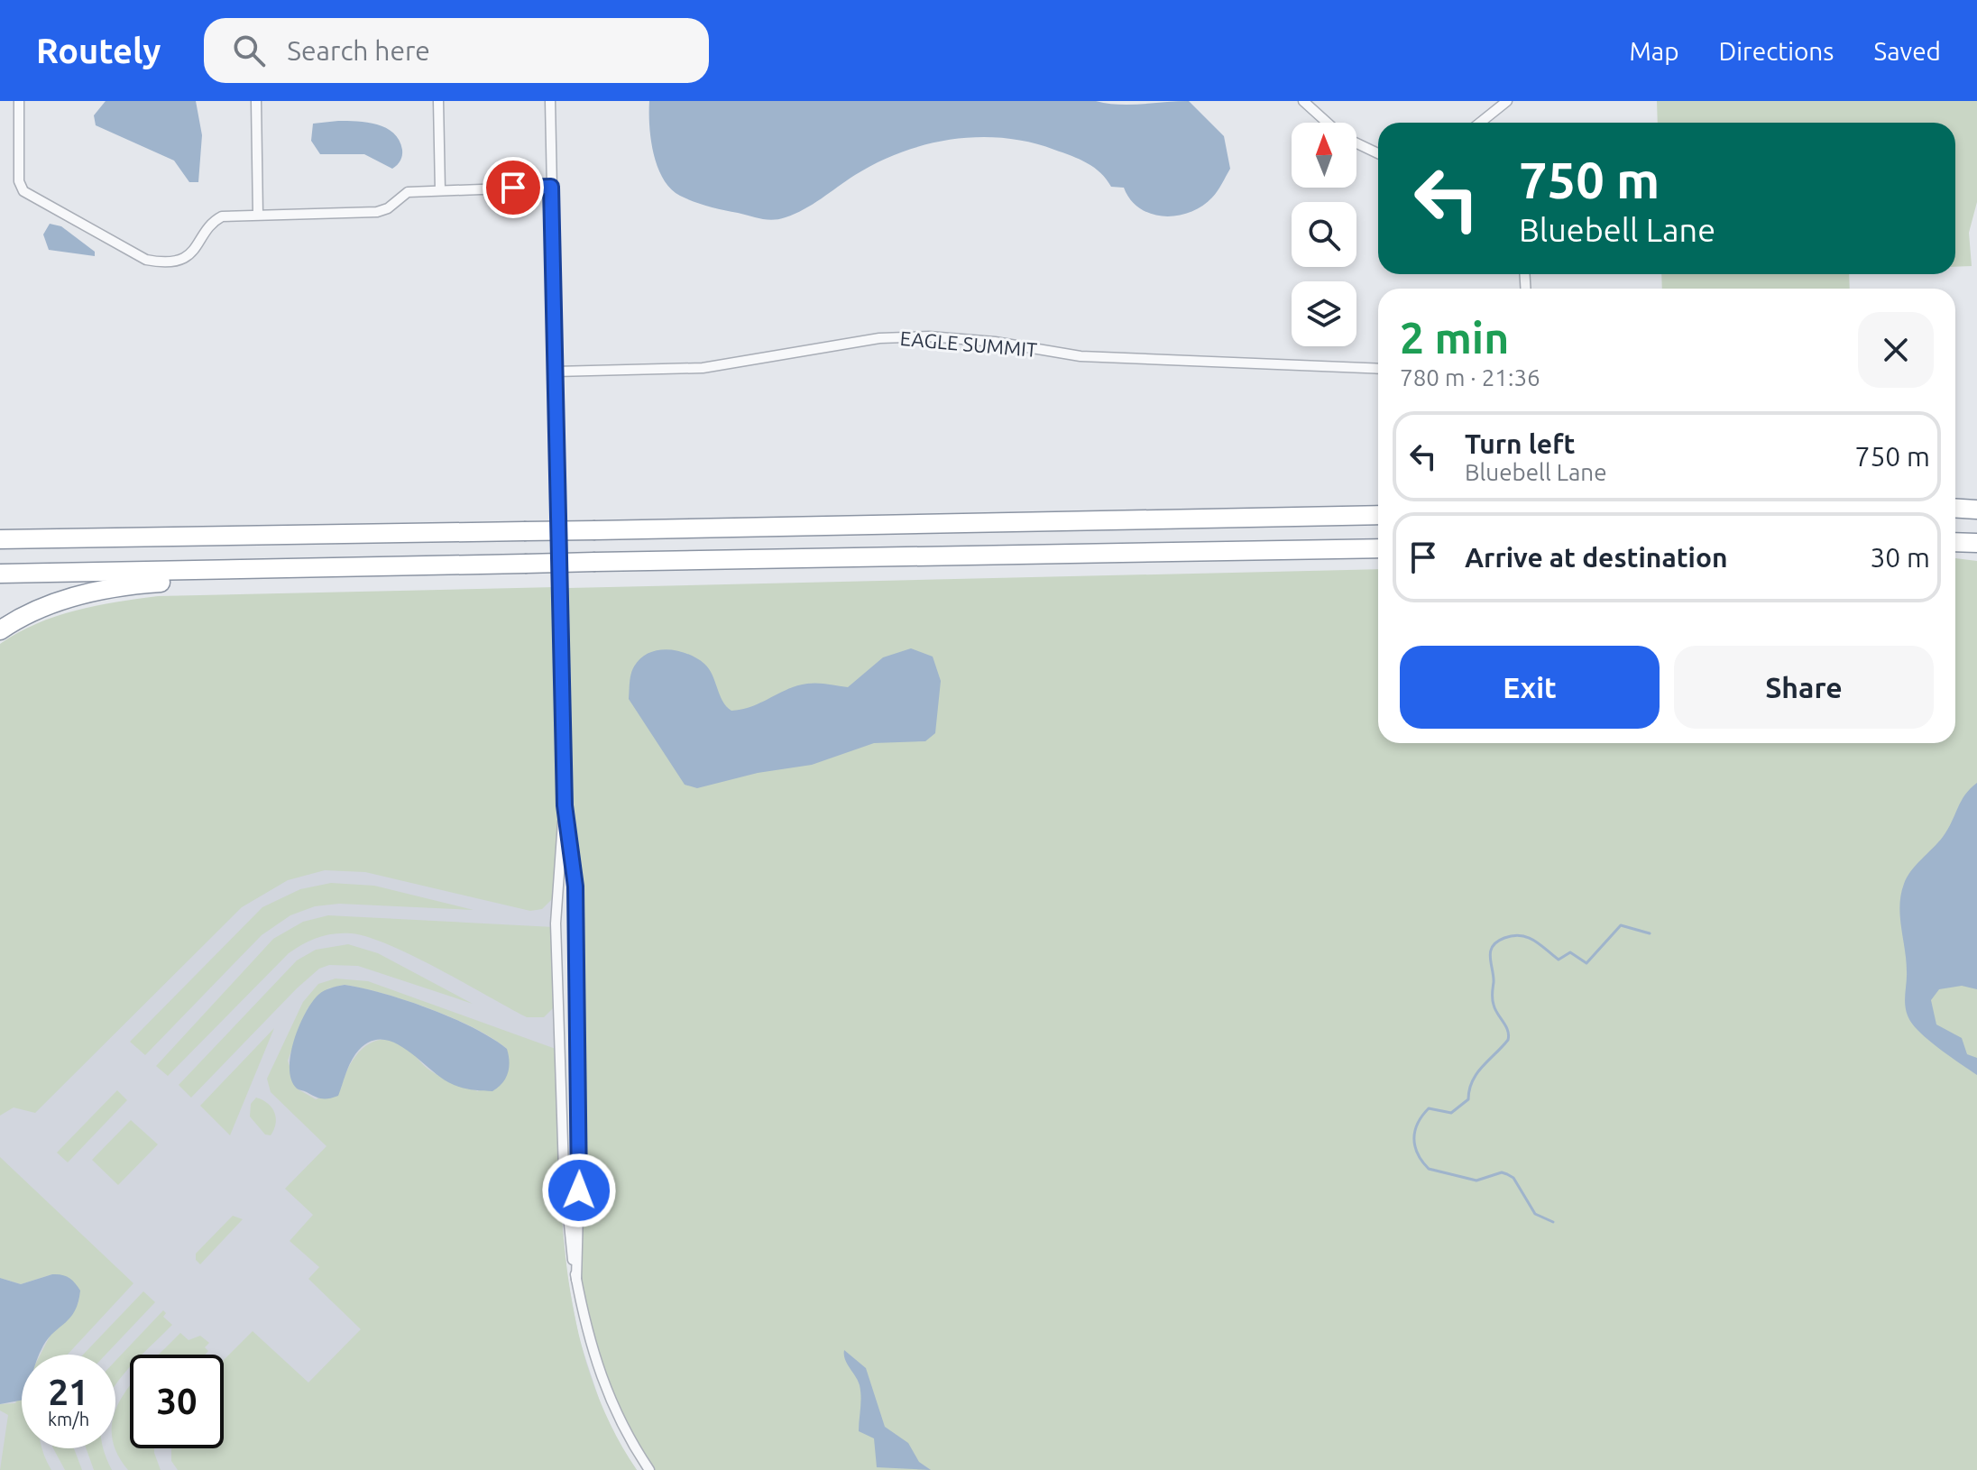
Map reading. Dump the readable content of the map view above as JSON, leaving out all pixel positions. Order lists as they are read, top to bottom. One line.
{"streets":{"street":["EAGLE SUMMIT"]},"north":"top","page":{"header":"Routely","search":"Search here","nav":["Map","Directions","Saved"],"turn":["750 m","Bluebell Lane"],"heading":["2 min","780 m · 21:36"],"list":[{"name":"Turn left","note":"Bluebell Lane","value":"750 m"},{"name":"Arrive at destination","value":"30 m"}],"buttons":["Exit","Share"],"speed":"21 km/h","limit":"30"}}
